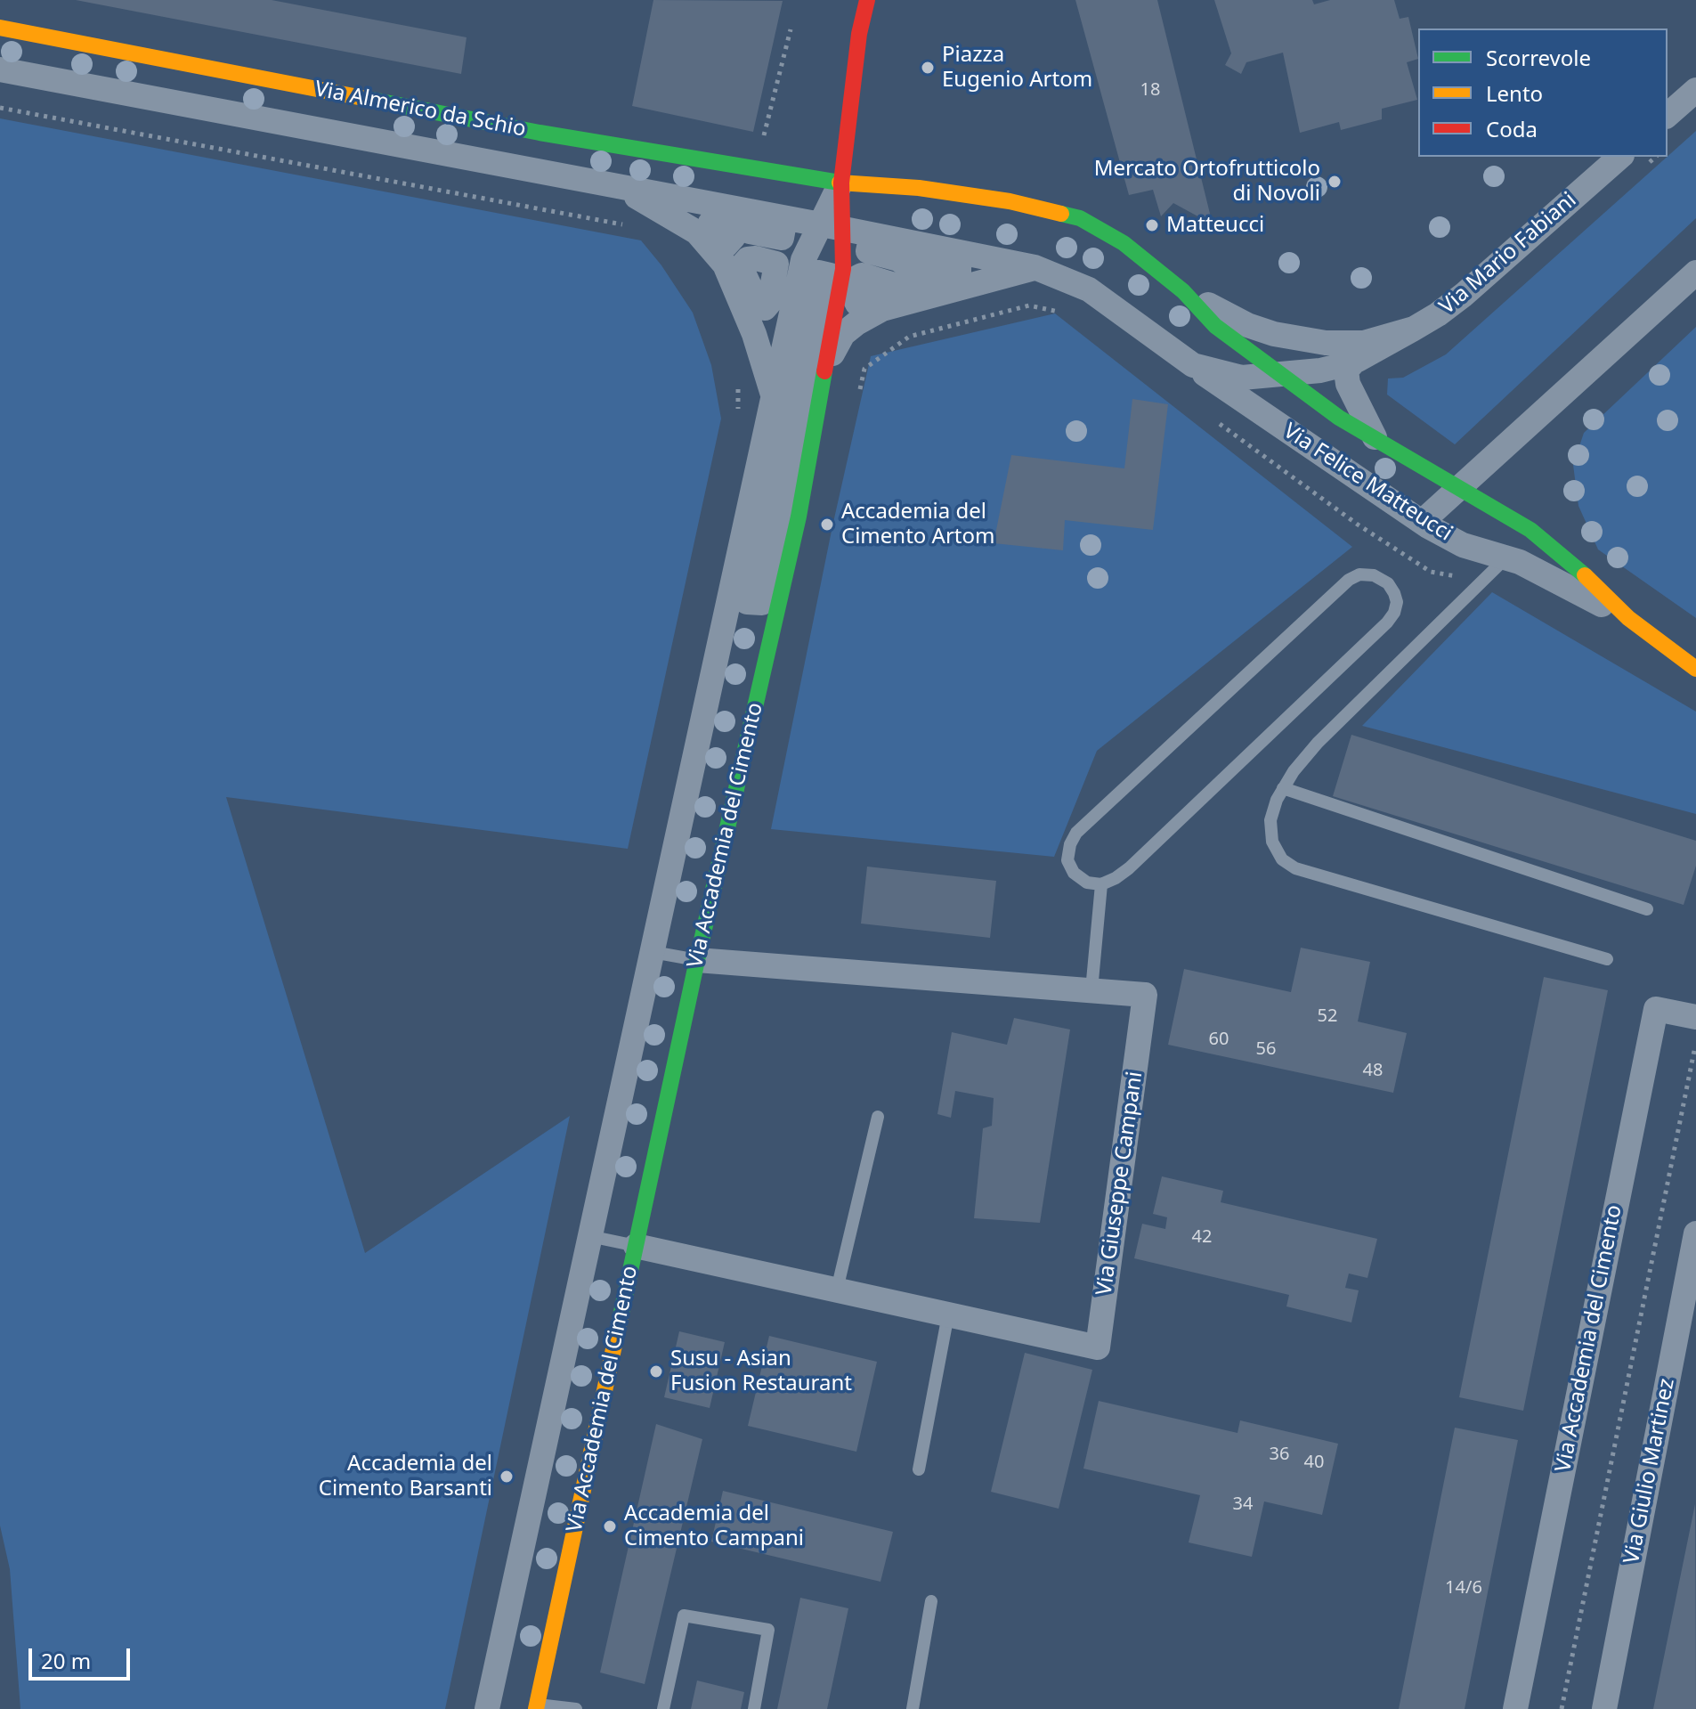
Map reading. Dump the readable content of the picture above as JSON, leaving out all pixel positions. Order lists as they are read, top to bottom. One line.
{"streets":{"street":["Via Almerico da Schio","Via Mario Fabiani","Via Felice Matteucci","Via Accademia del Cimento","Via Giuseppe Campani","Via Giulio Martinez"]},"crossings":[["Via Almerico da Schio","Via Felice Matteucci"],["Via Almerico da Schio","Via Accademia del Cimento"],["Via Mario Fabiani","Via Felice Matteucci"],["Via Felice Matteucci","Via Accademia del Cimento"],["Via Accademia del Cimento","Via Giuseppe Campani"]],"places":["Piazza Eugenio Artom","Mercato Ortofrutticolo di Novoli","Matteucci","Accademia del Cimento Artom","Susu - Asian Fusion Restaurant","Accademia del Cimento Barsanti","Accademia del Cimento Campani"],"house_numbers":["18","52","60","56","48","42","36","40","34","14/6"],"legend":["Scorrevole","Lento","Coda"],"scale_bar":"20 m"}
